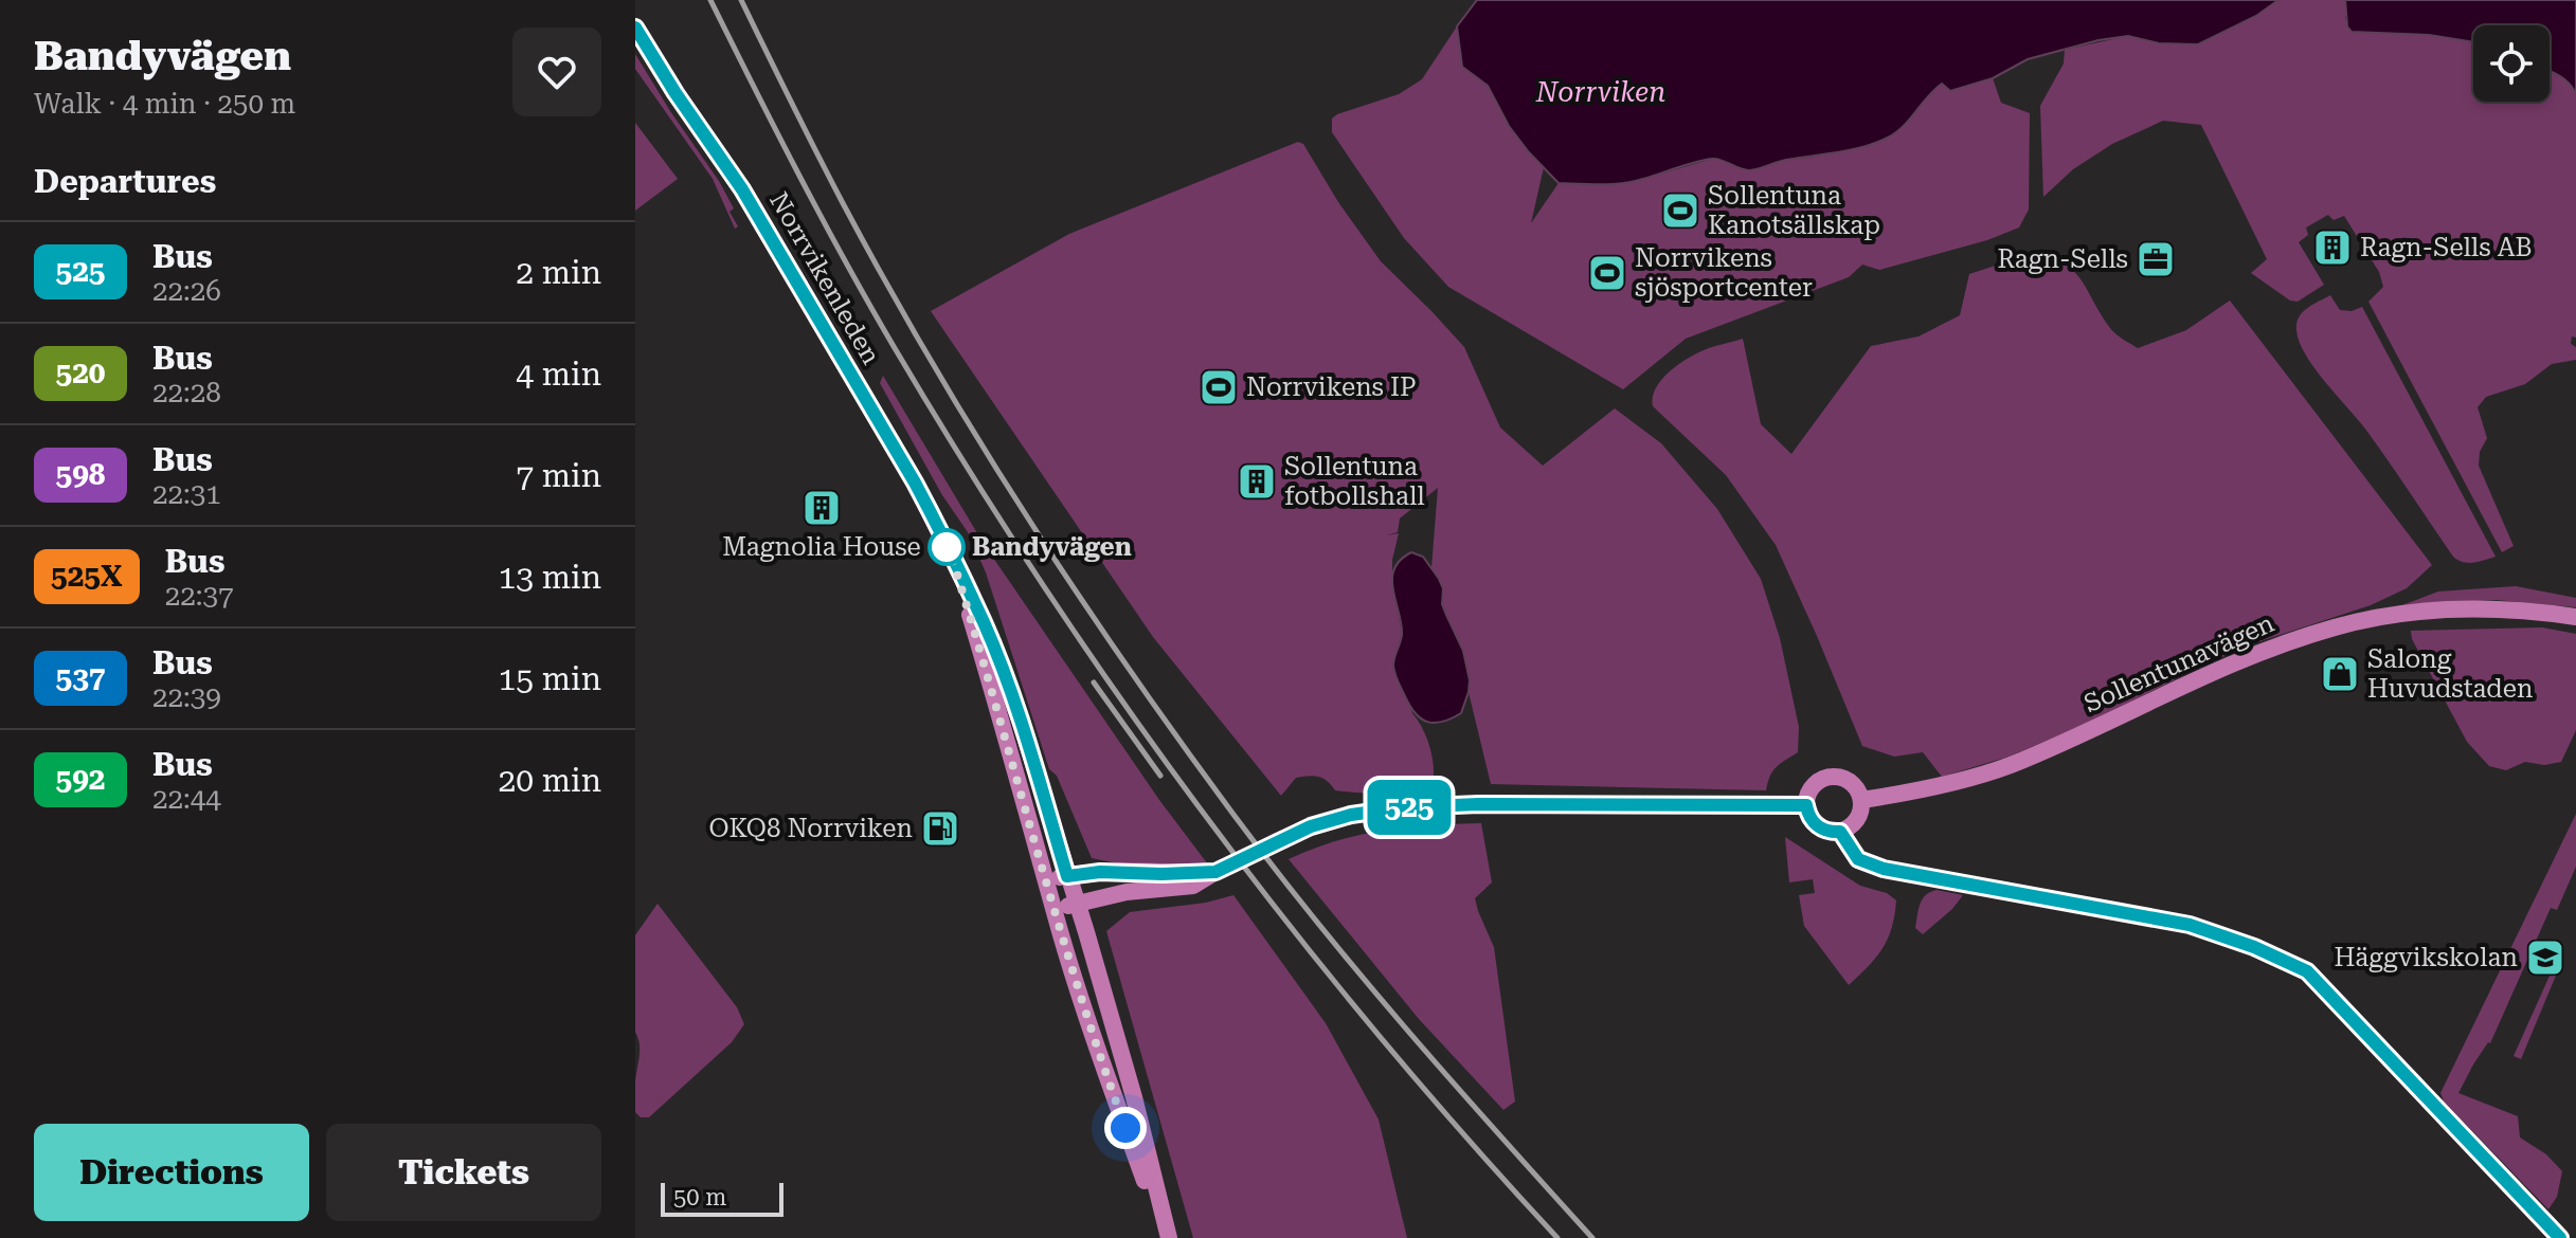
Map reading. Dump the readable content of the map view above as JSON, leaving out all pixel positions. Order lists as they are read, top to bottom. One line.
{"streets":{"main road":["Norrvikenleden","Sollentunavägen"]},"water":["Norrviken"],"places":{"sports":["Sollentuna Kanotsällskap","Norrvikens sjösportcenter","Norrvikens IP"],"building":["Ragn-Sells AB","Sollentuna fotbollshall","Magnolia House"],"office":["Ragn-Sells"],"other":["Bandyvägen"],"shop":["Salong Huvudstaden"],"fuel station":["OKQ8 Norrviken"],"school or university":["Häggvikskolan"]},"lines":["bus line 525"],"scale_bar":"50 m","page":{"heading":[["Bandyvägen","Walk · 4 min · 250 m"],"Departures"],"on_map":"525","list":[{"mark":"525","name":"Bus","note":"22:26","value":"2 min"},{"mark":"520","name":"Bus","note":"22:28","value":"4 min"},{"mark":"598","name":"Bus","note":"22:31","value":"7 min"},{"mark":"525X","name":"Bus","note":"22:37","value":"13 min"},{"mark":"537","name":"Bus","note":"22:39","value":"15 min"},{"mark":"592","name":"Bus","note":"22:44","value":"20 min"}],"buttons":["Directions","Tickets"],"scale":"50 m"}}
